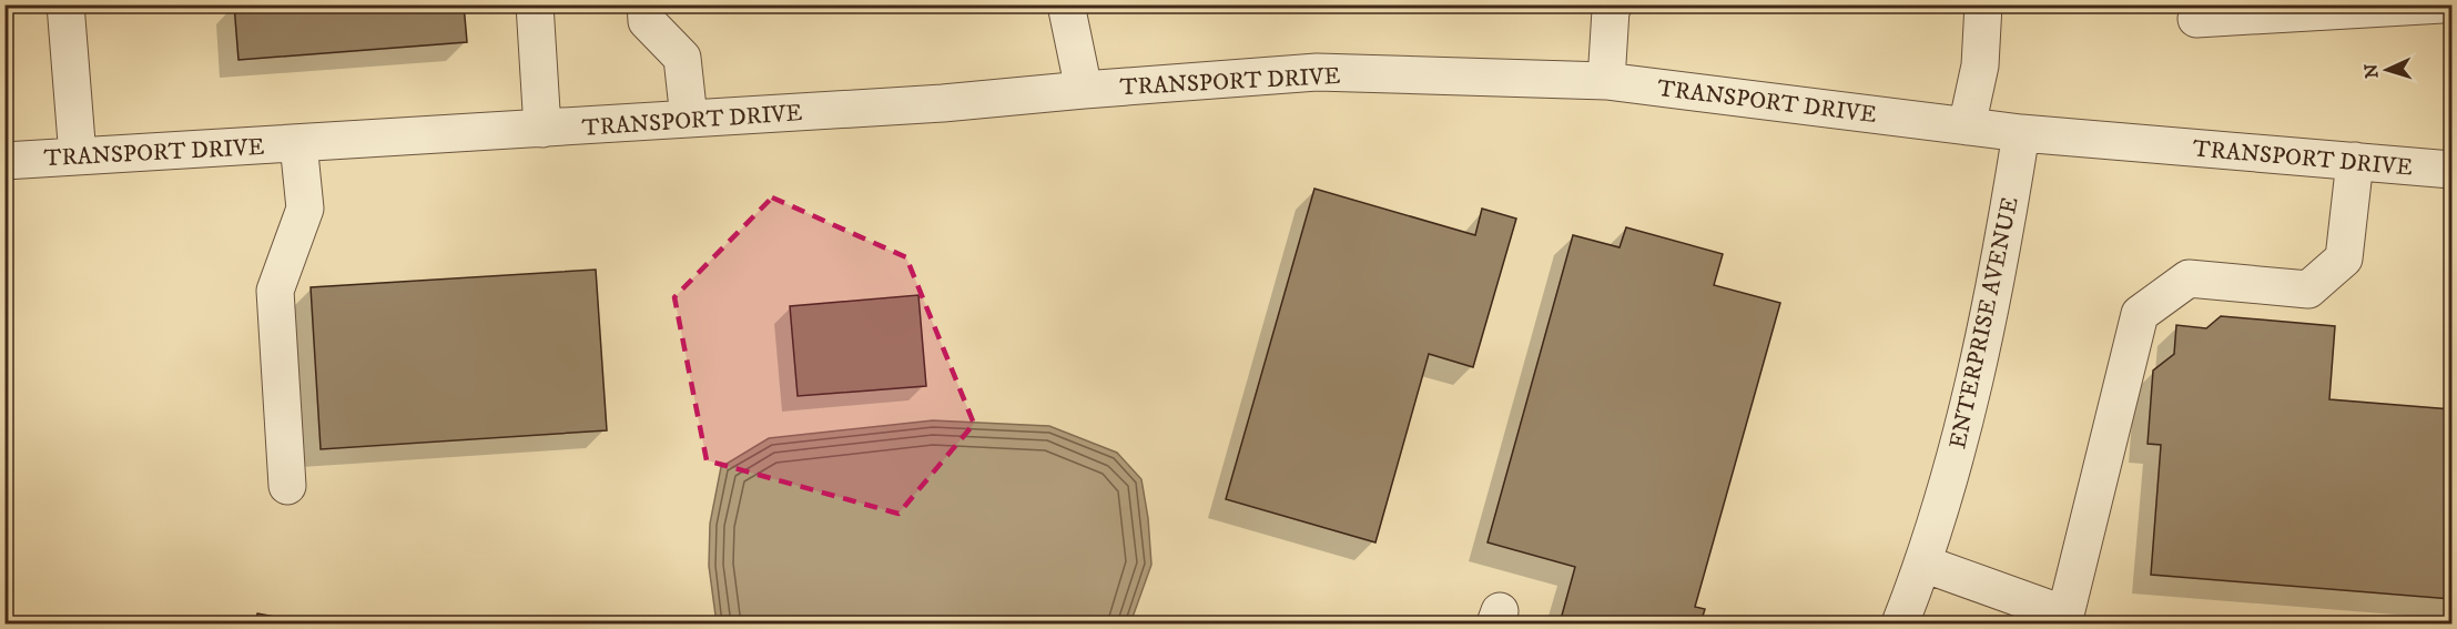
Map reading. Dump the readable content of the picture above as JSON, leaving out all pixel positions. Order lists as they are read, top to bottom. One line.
{"streets":{"street":["TRANSPORT DRIVE","ENTERPRISE AVENUE"]},"crossings":[["TRANSPORT DRIVE","ENTERPRISE AVENUE"]],"north":"left"}
